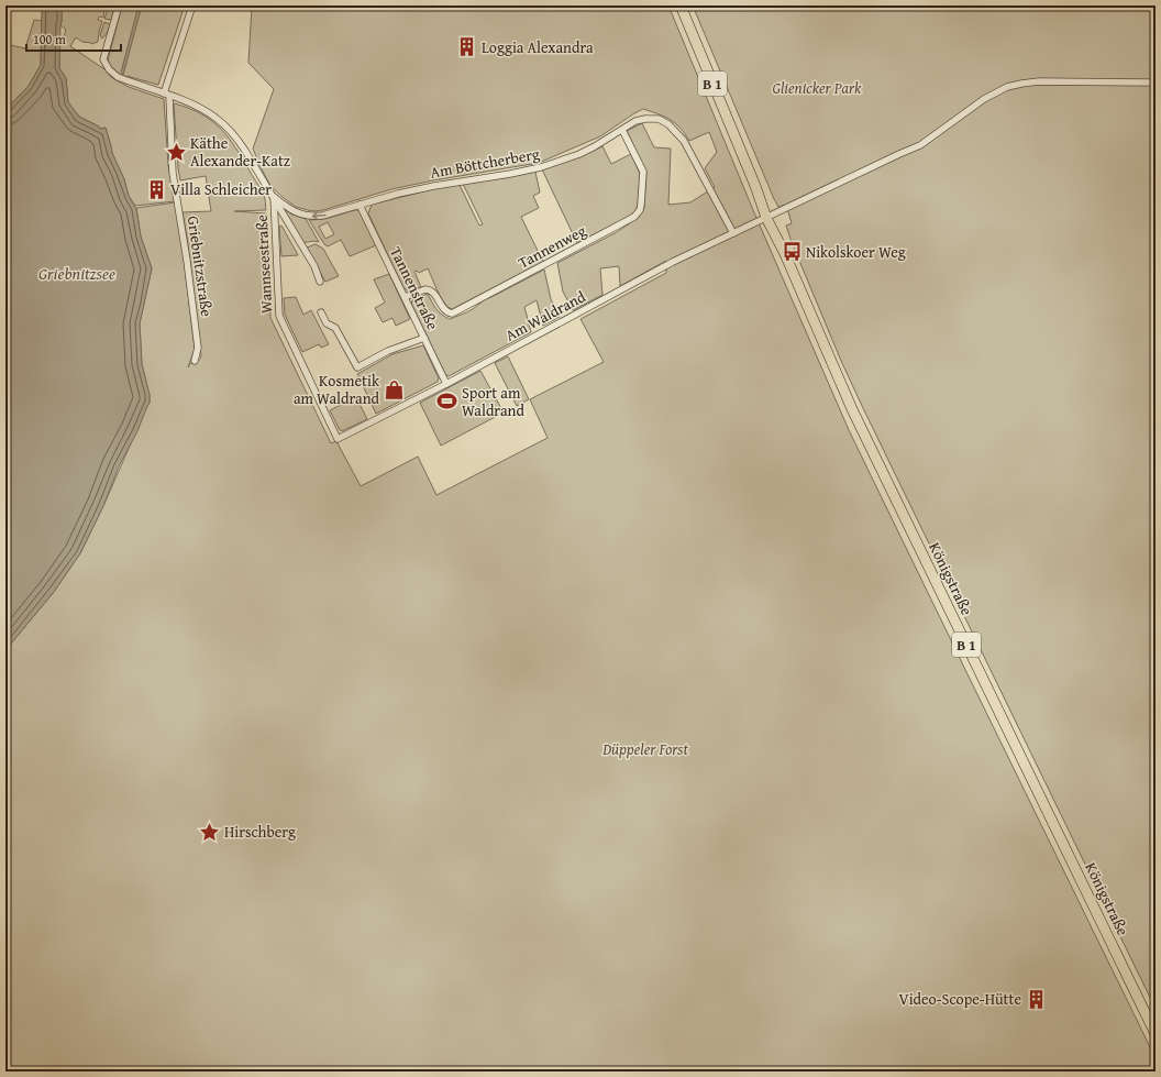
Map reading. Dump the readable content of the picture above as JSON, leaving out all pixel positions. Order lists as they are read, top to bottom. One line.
{"streets":{"main road":["B 1","Königstraße"],"street":["Am Böttcherberg","Tannenweg","Wannseestraße","Griebnitzstraße","Tannenstraße","Am Waldrand"]},"crossings":[["Am Böttcherberg","Tannenweg"],["Am Böttcherberg","Wannseestraße"],["Am Böttcherberg","Tannenstraße"],["Am Böttcherberg","Am Waldrand"],["Tannenweg","Tannenstraße"],["Wannseestraße","Griebnitzstraße"],["Wannseestraße","Am Waldrand"],["Tannenstraße","Am Waldrand"],["Am Waldrand","Königstraße"]],"water":["Griebnitzsee"],"parks":["Glienicker Park","Düppeler Forst"],"places":{"building":["Loggia Alexandra","Villa Schleicher","Video-Scope-Hütte"],"place":["Käthe Alexander-Katz","Hirschberg"],"bus stop":["Nikolskoer Weg"],"shop":["Kosmetik am Waldrand"],"sports":["Sport am Waldrand"]},"scale_bar":"100 m"}
